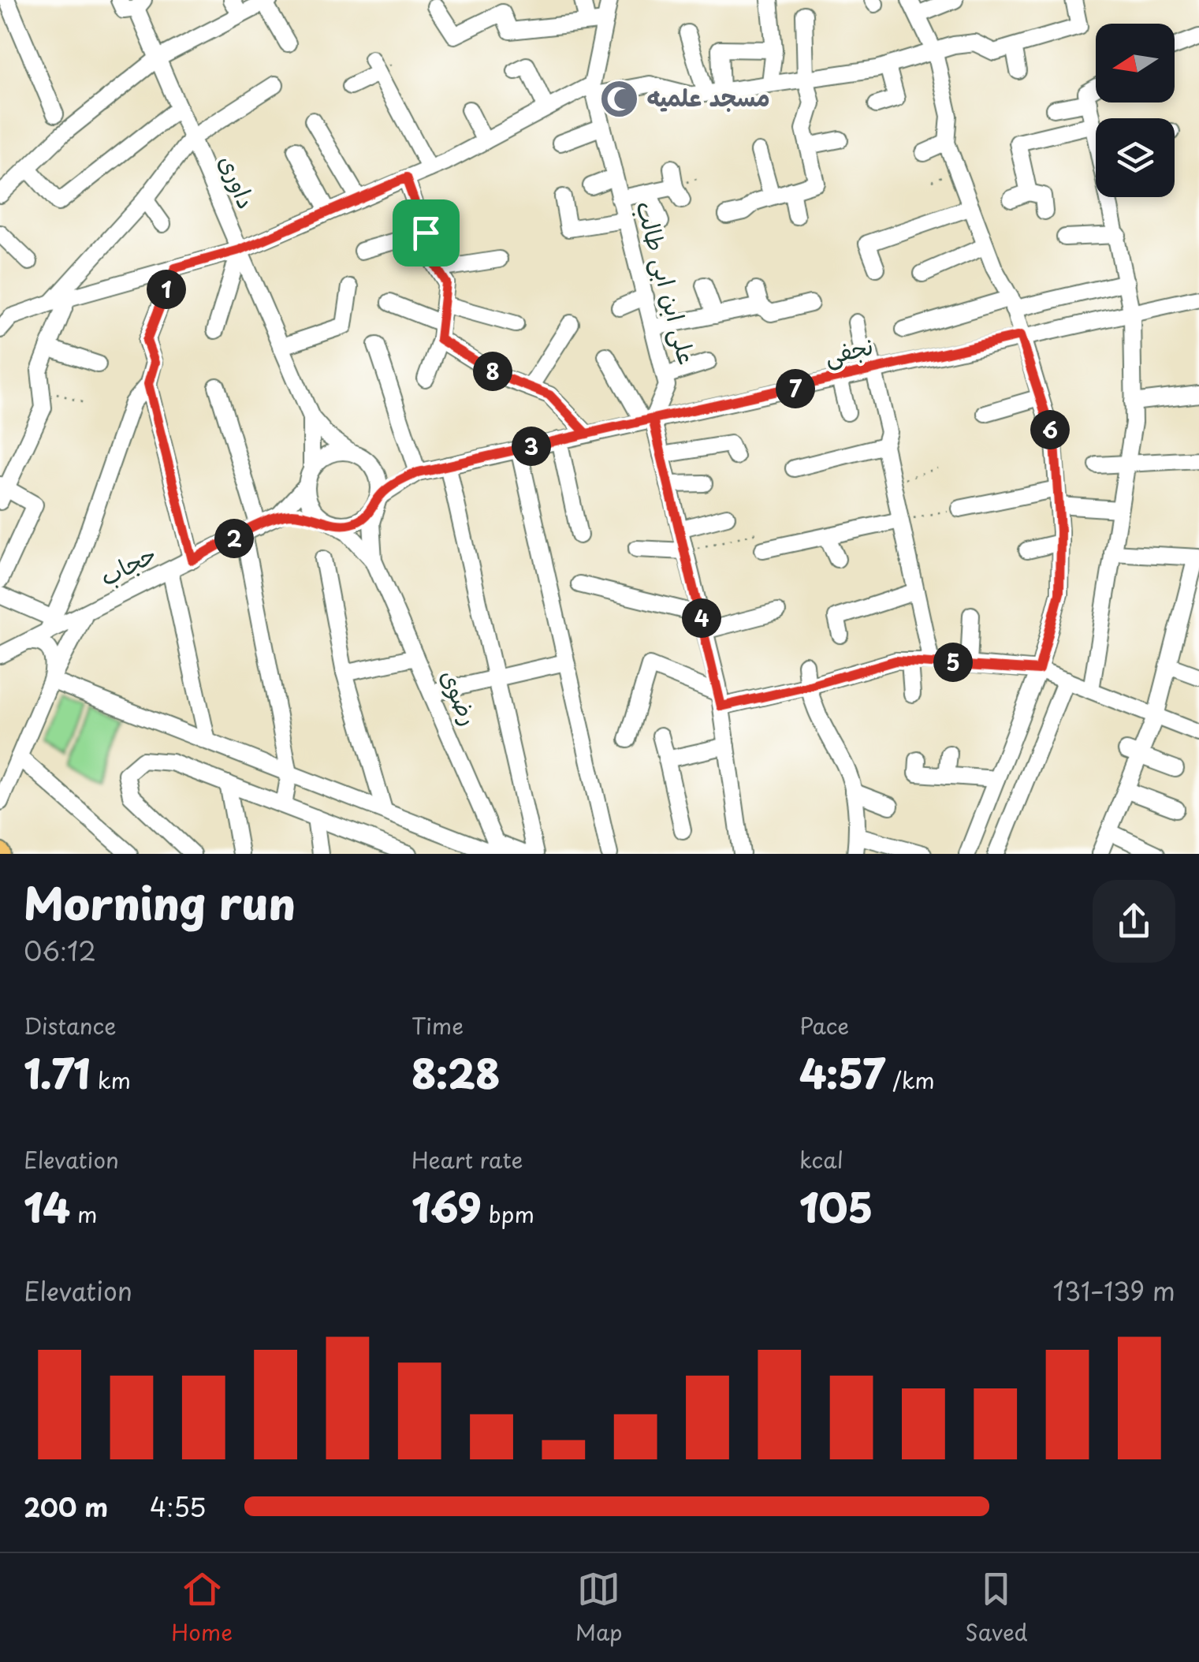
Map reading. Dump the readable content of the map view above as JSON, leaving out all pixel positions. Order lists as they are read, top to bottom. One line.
{"streets":{"street":["داوری","علی ابن ابی طالب","نجفی","حجاب","رضوی"]},"crossings":[["علی ابن ابی طالب","نجفی"]],"places":{"mosque":["مسجد علمیه"]},"north":"left","page":{"pins":["1","8","7","6","3","2","4","5"],"heading":["Morning run","06:12"],"stats":[["Distance","1.71 km"],["Time","8:28"],["Pace","4:57 /km"],["Elevation","14 m"],["Heart rate","169 bpm"],["kcal","105"]],"chart":["Elevation","131–139 m"],"list":[{"name":"200 m","note":"4:55"}],"tabs":["Home","Map","Saved"]}}
